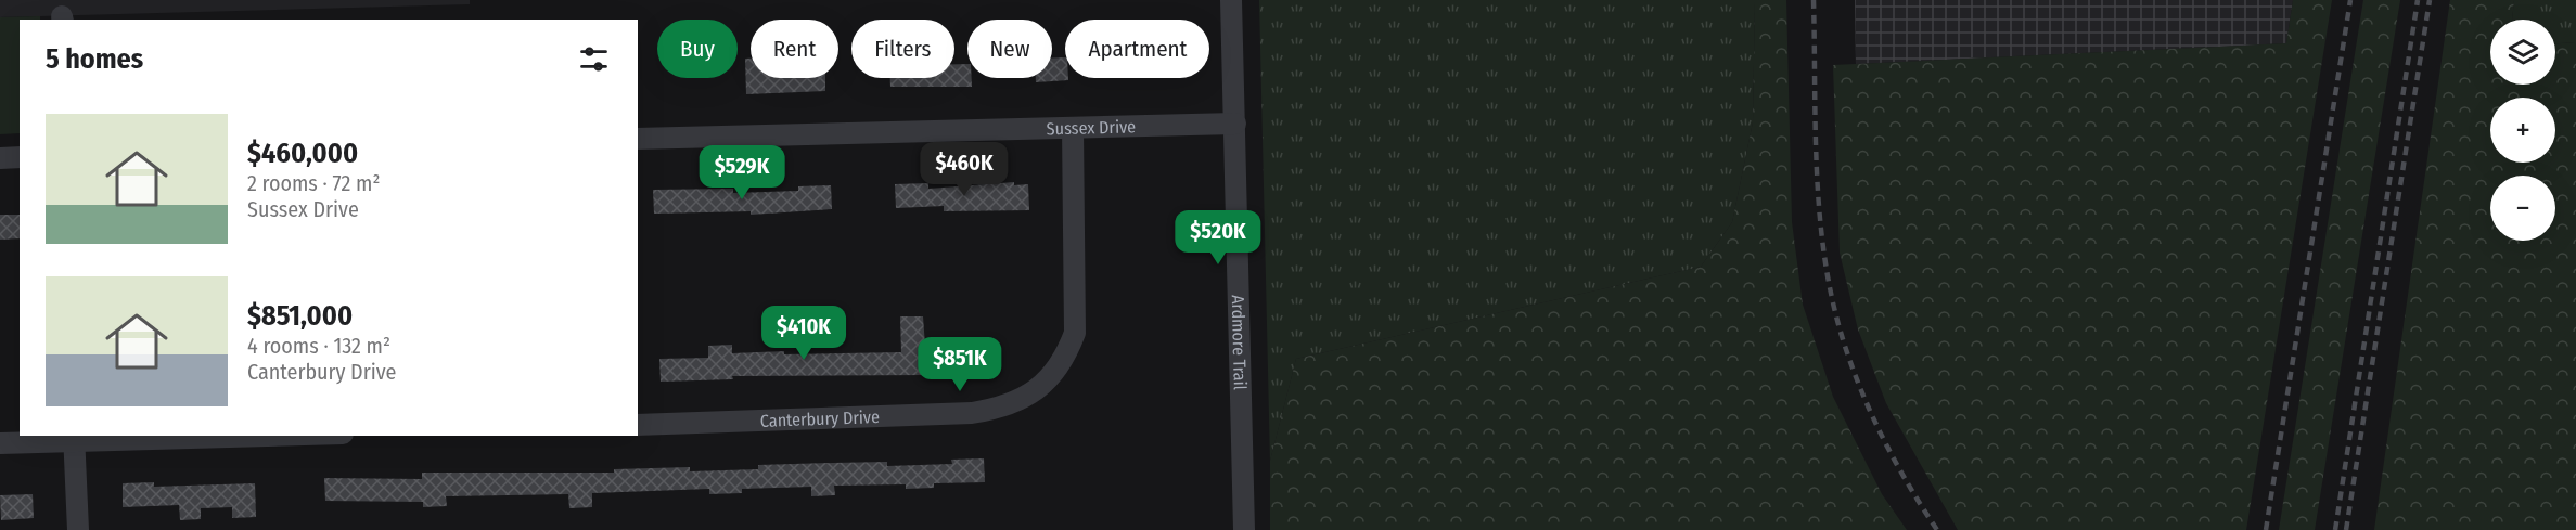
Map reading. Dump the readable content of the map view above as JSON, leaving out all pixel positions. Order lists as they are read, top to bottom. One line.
{"streets":{"street":["Sussex Drive","Ardmore Trail","Canterbury Drive"]},"crossings":[["Sussex Drive","Ardmore Trail"],["Sussex Drive","Canterbury Drive"]],"page":{"map_buttons":["+","−"],"chip":["Buy","Rent","Filters","New","Apartment"],"heading":"5 homes","list":[{"name":"$460,000","note":"2 rooms · 72 m² · Sussex Drive"},{"name":"$851,000","note":"4 rooms · 132 m² · Canterbury Drive"}],"price":["$460K","$529K","$520K","$410K","$851K"]}}
